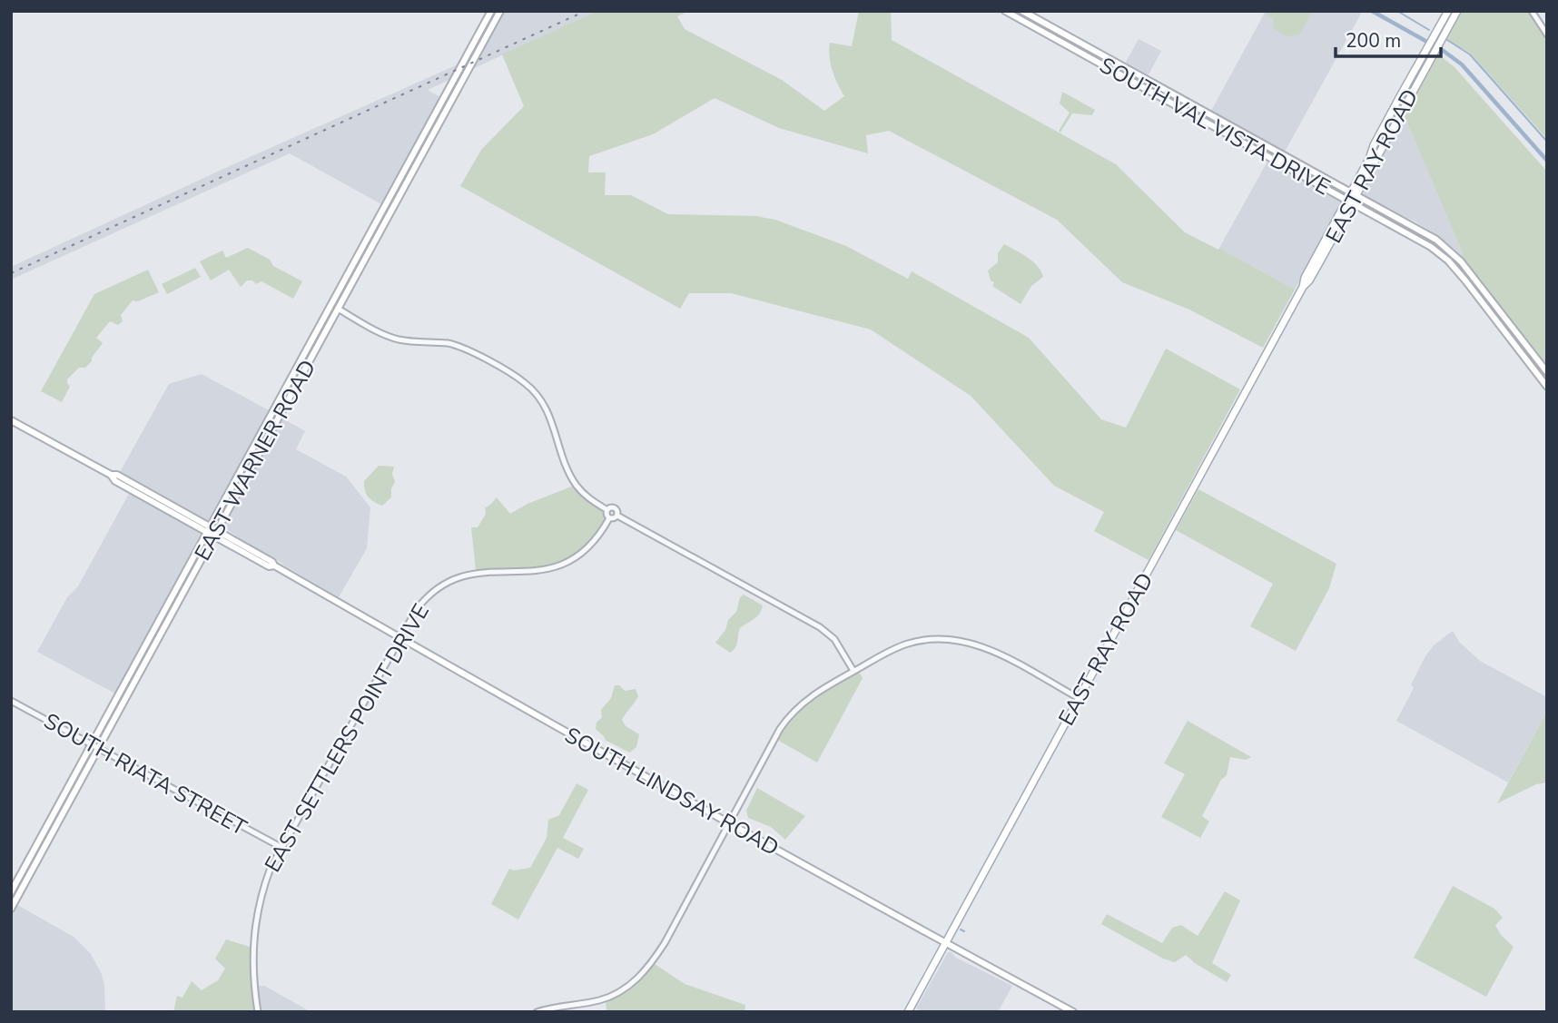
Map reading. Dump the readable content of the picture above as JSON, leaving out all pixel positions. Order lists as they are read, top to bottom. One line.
{"streets":{"main road":["SOUTH VAL VISTA DRIVE","EAST RAY ROAD","EAST WARNER ROAD","SOUTH LINDSAY ROAD"],"street":["EAST SETTLERS POINT DRIVE","SOUTH RIATA STREET"]},"crossings":[["SOUTH VAL VISTA DRIVE","EAST RAY ROAD"],["EAST RAY ROAD","SOUTH LINDSAY ROAD"],["EAST WARNER ROAD","SOUTH RIATA STREET"],["EAST WARNER ROAD","SOUTH LINDSAY ROAD"],["EAST SETTLERS POINT DRIVE","SOUTH RIATA STREET"],["EAST SETTLERS POINT DRIVE","SOUTH LINDSAY ROAD"]],"scale_bar":"200 m"}
